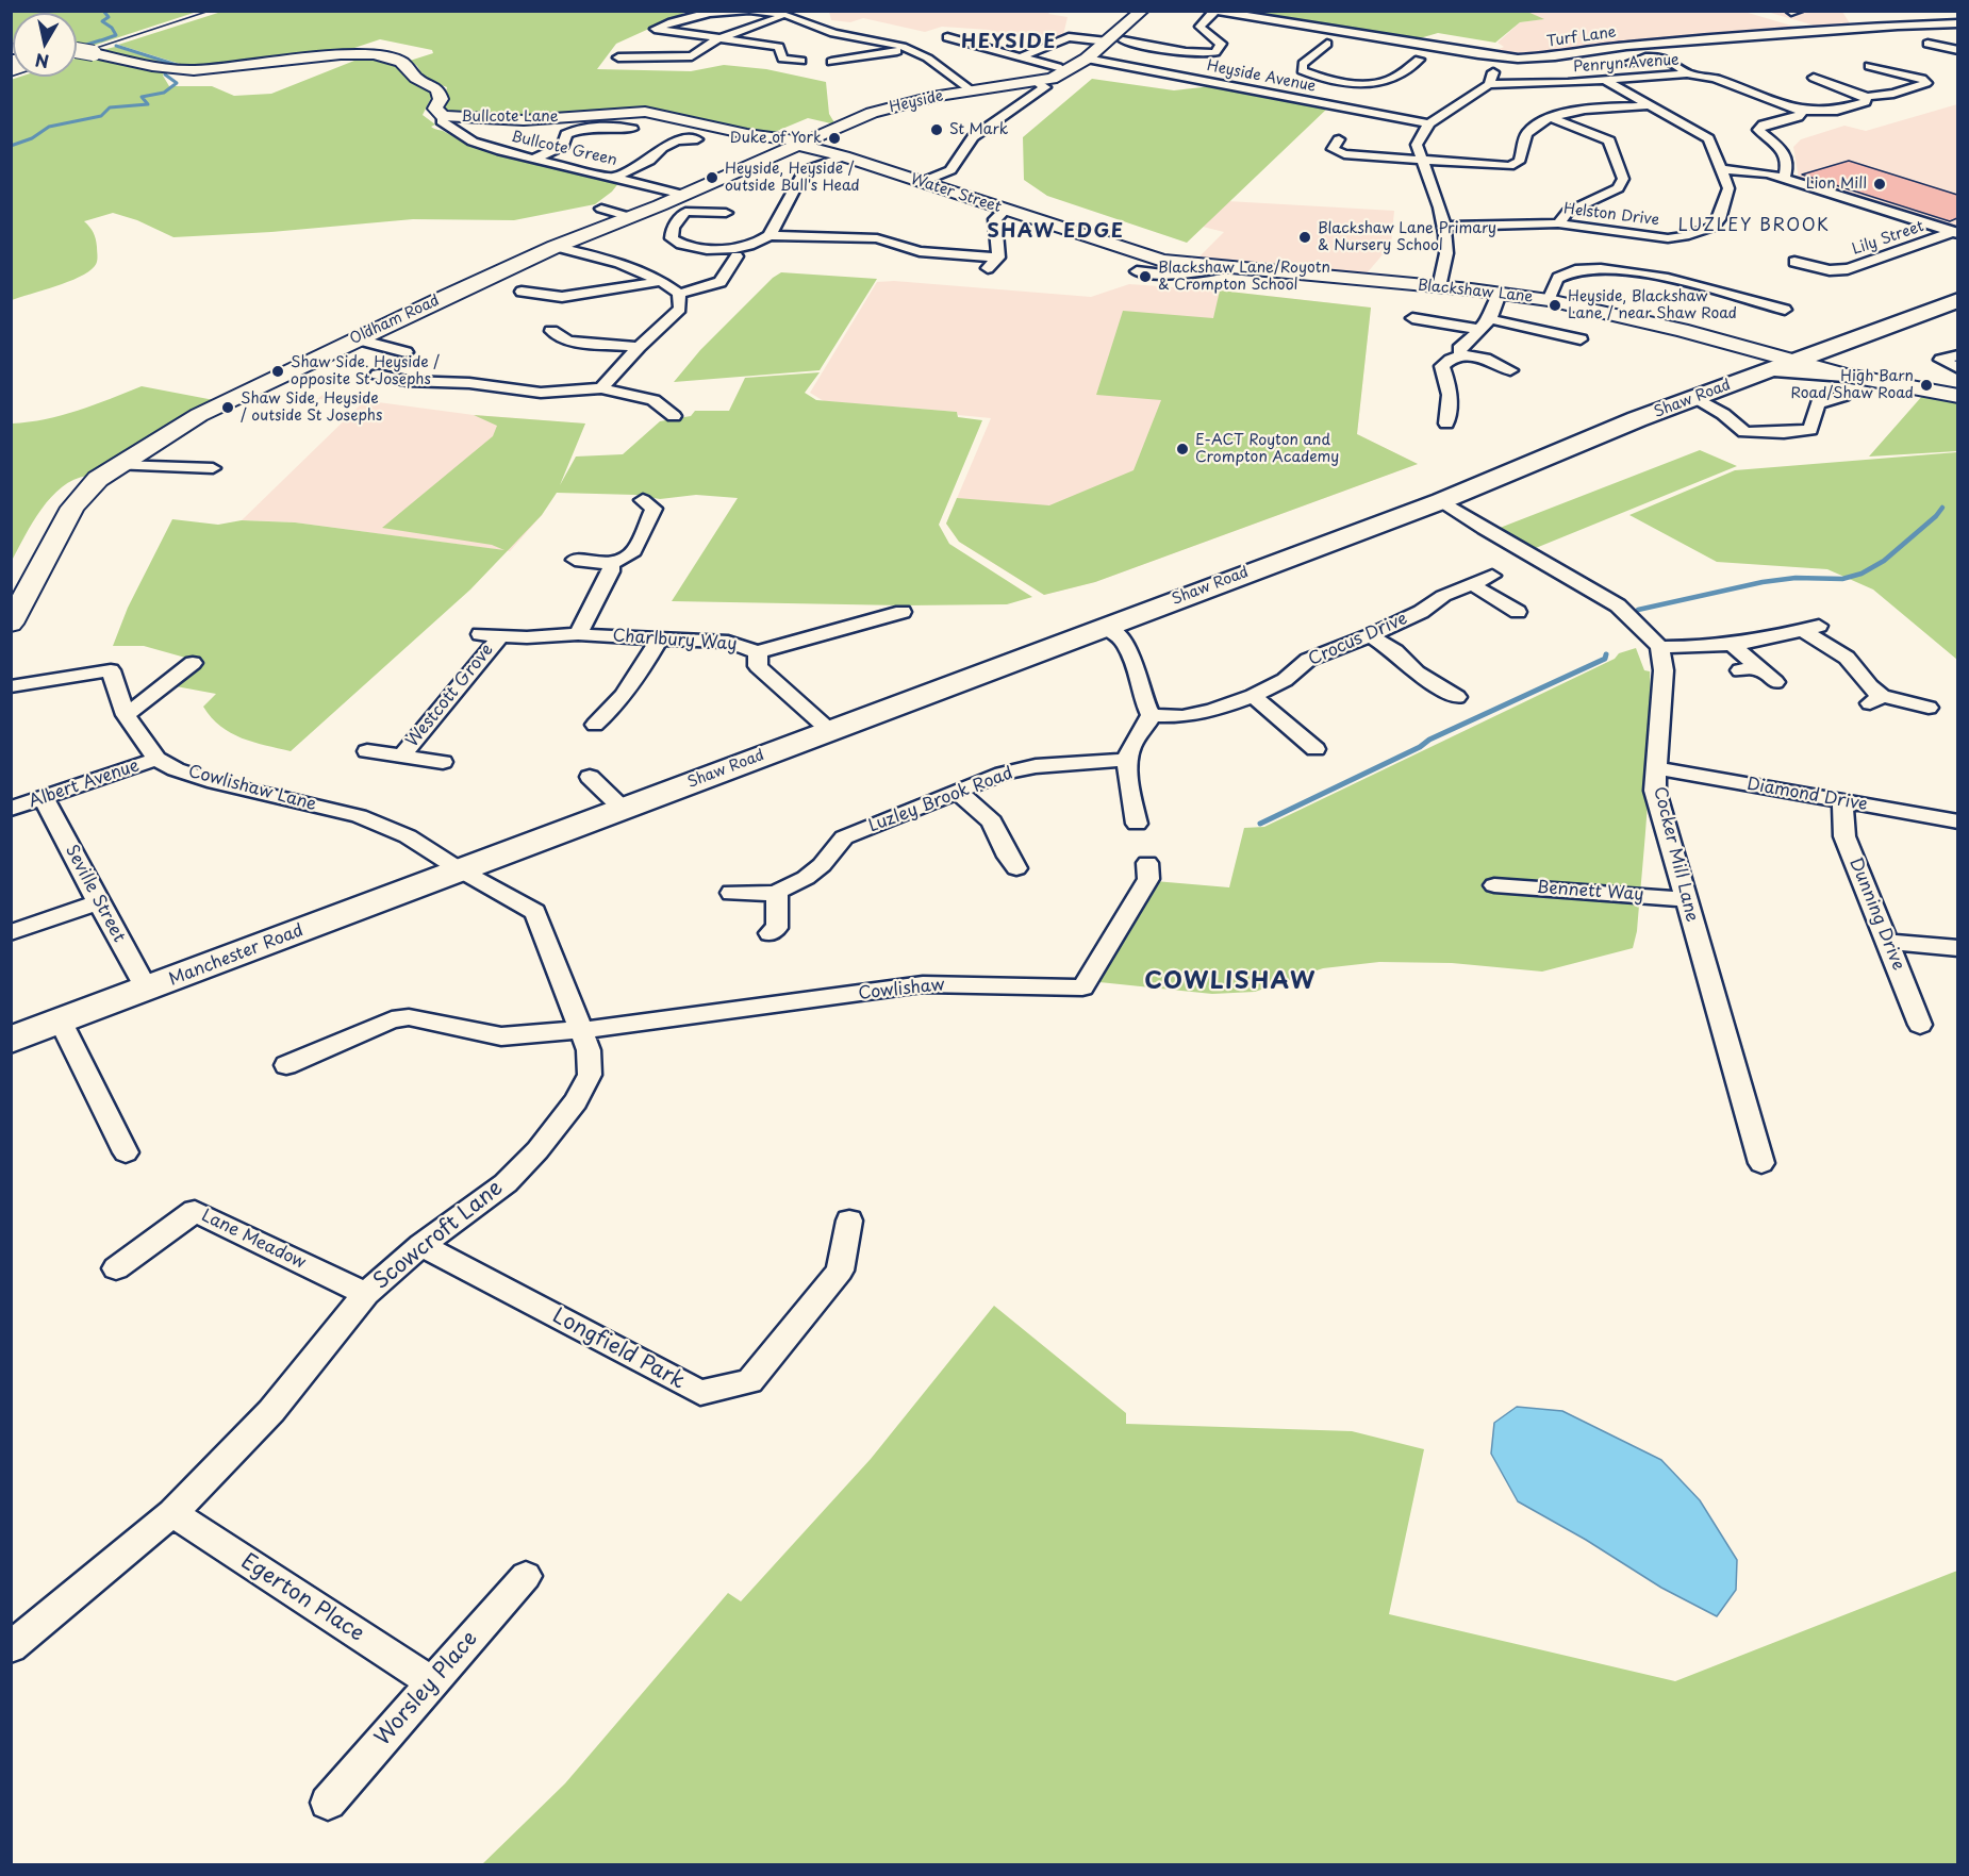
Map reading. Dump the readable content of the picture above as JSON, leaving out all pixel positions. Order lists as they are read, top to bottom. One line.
{"streets":{"main road":["Shaw Road","Manchester Road"],"street":["Turf Lane","Penryn Avenue","Heyside Avenue","Heyside","Bullcote Lane","Bullcote Green","Water Street","Helston Drive","Lily Street","Blackshaw Lane","Oldham Road","Crocus Drive","Charlbury Way","Westcott Grove","Albert Avenue","Cowlishaw Lane","Diamond Drive","Luzley Brook Road","Cocker Mill Lane","Bennett Way","Seville Street","Dunning Drive","Cowlishaw","Scowcroft Lane","Lane Meadow","Longfield Park","Egerton Place","Worsley Place"]},"crossings":[["Penryn Avenue","Helston Drive"],["Heyside Avenue","Heyside"],["Heyside","Bullcote Lane"],["Heyside","Bullcote Green"],["Heyside","Water Street"],["Heyside","Oldham Road"],["Bullcote Lane","Water Street"],["Bullcote Green","Oldham Road"],["Water Street","Blackshaw Lane"],["Blackshaw Lane","Shaw Road"],["Shaw Road","Charlbury Way"],["Shaw Road","Cowlishaw Lane"],["Shaw Road","Manchester Road"],["Shaw Road","Scowcroft Lane"],["Charlbury Way","Westcott Grove"],["Albert Avenue","Cowlishaw Lane"],["Albert Avenue","Seville Street"],["Cowlishaw Lane","Manchester Road"],["Cowlishaw Lane","Scowcroft Lane"],["Diamond Drive","Cocker Mill Lane"],["Diamond Drive","Dunning Drive"],["Cocker Mill Lane","Bennett Way"],["Seville Street","Manchester Road"],["Manchester Road","Scowcroft Lane"],["Cowlishaw","Scowcroft Lane"],["Scowcroft Lane","Lane Meadow"],["Scowcroft Lane","Longfield Park"],["Scowcroft Lane","Egerton Place"],["Egerton Place","Worsley Place"]],"districts":["HEYSIDE","LUZLEY BROOK","SHAW EDGE","COWLISHAW"],"places":["St Mark","Duke of York","Heyside, Heyside / outside Bull's Head","Lion Mill","Blackshaw Lane Primary & Nursery School","Blackshaw Lane/Royotn & Crompton School","Heyside, Blackshaw Lane / near Shaw Road","Shaw Side. Heyside / opposite St Josephs","High Barn Road/Shaw Road","Shaw Side, Heyside / outside St Josephs","E-ACT Royton and Crompton Academy"],"north":"bottom"}
